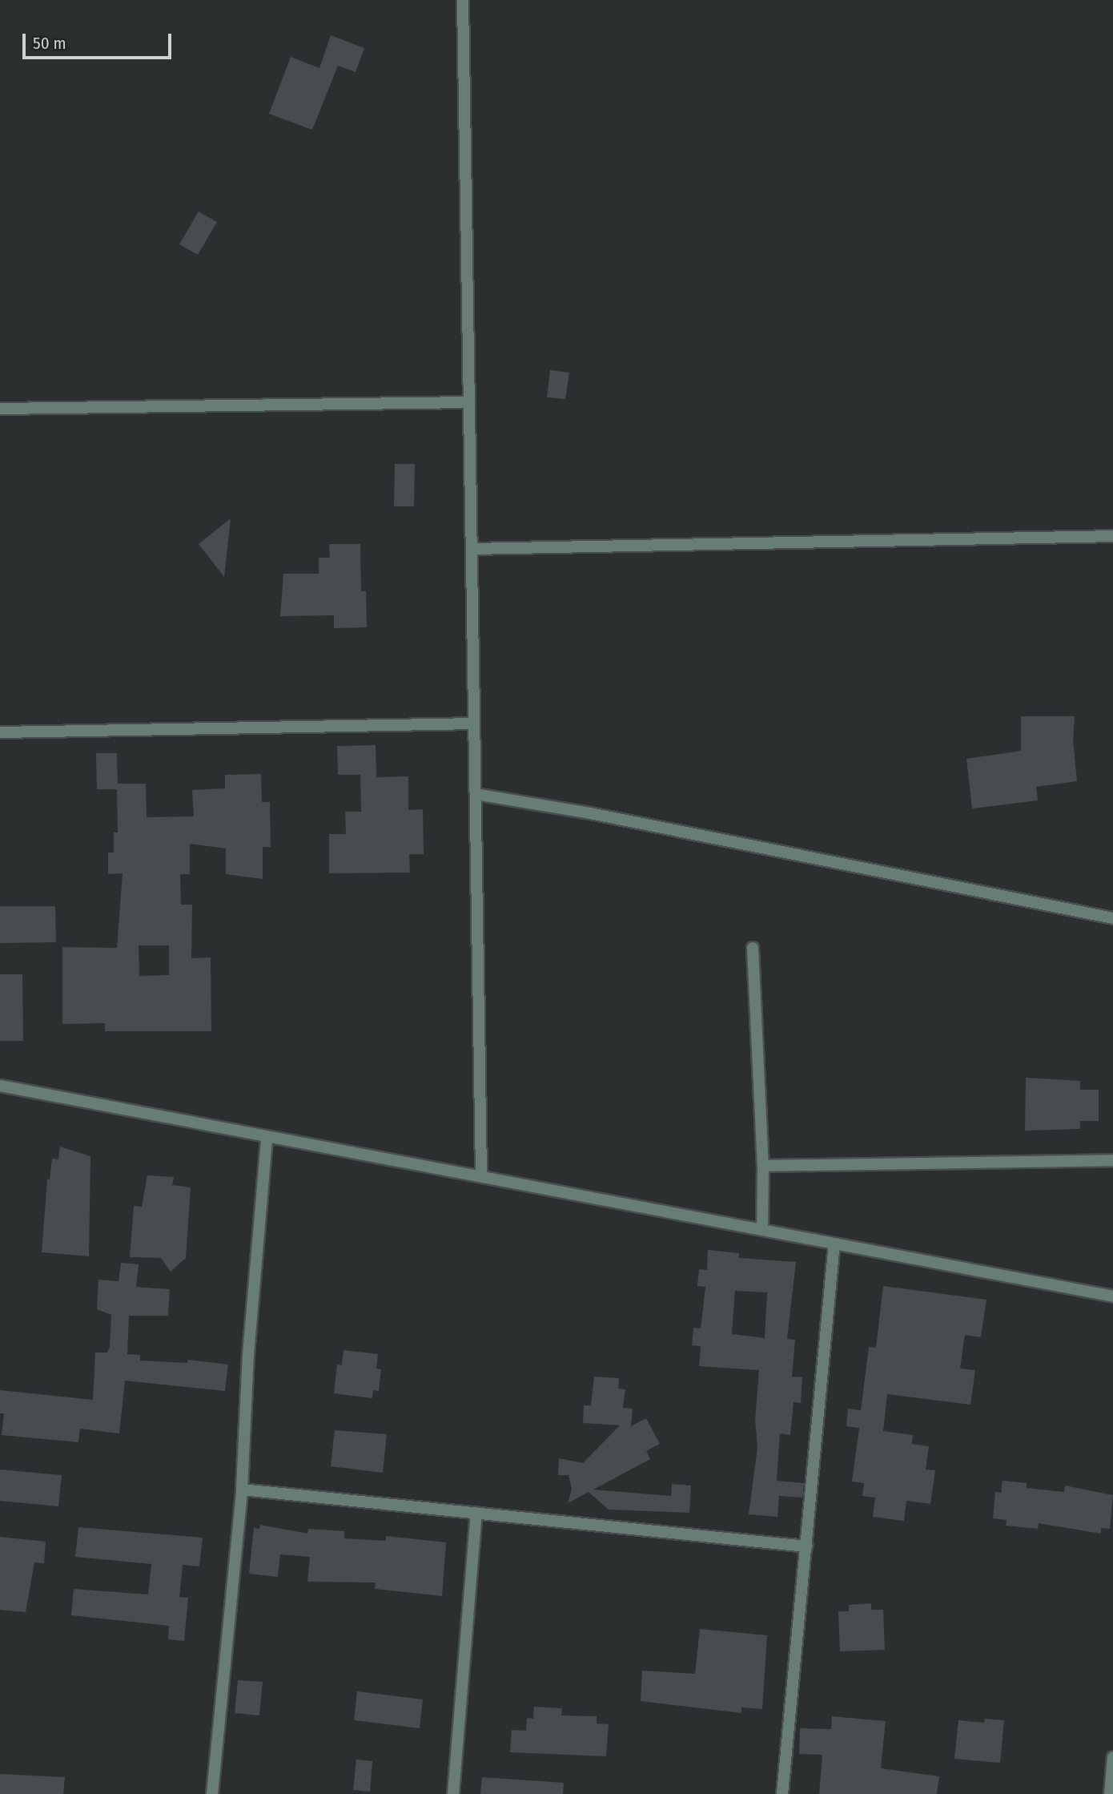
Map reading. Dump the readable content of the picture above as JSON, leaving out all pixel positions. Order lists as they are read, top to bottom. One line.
{"scale_bar":"50 m"}
